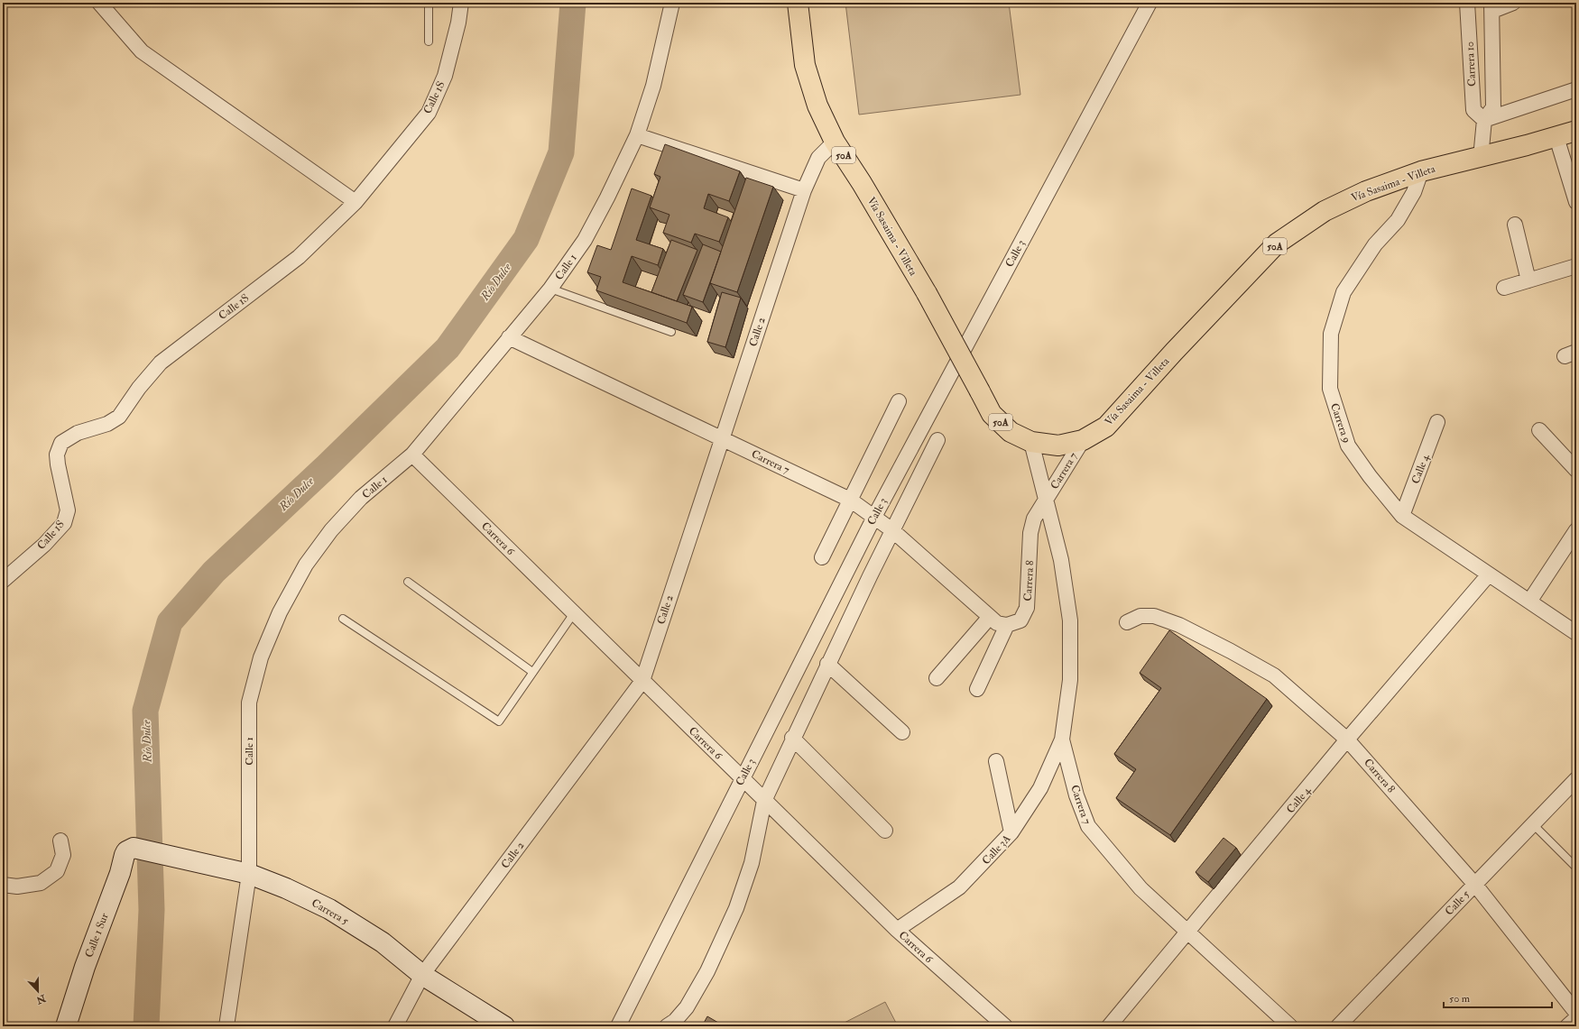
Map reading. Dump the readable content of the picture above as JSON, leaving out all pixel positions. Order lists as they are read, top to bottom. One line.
{"streets":{"main road":["50A","Vía Sasaima - Villeta"],"street":["Carrera 10","Calle 1S","Calle 3","Calle 1","Calle 2","Carrera 9","Carrera 7","Calle 4","Carrera 6","Carrera 8","Calle 3A","Calle 5","Carrera 5","Calle 1 Sur"]},"crossings":[["Carrera 10","Vía Sasaima - Villeta"],["Vía Sasaima - Villeta","Calle 2"],["Vía Sasaima - Villeta","Carrera 9"],["Vía Sasaima - Villeta","Carrera 7"],["Calle 3","Carrera 7"],["Calle 3","Carrera 6"],["Calle 1","Carrera 7"],["Calle 1","Carrera 6"],["Calle 1","Carrera 5"],["Calle 2","Carrera 7"],["Calle 2","Carrera 6"],["Calle 2","Carrera 5"],["Carrera 9","Calle 4"],["Carrera 7","Calle 4"],["Carrera 7","Carrera 8"],["Carrera 7","Calle 3A"],["Calle 4","Carrera 8"],["Carrera 6","Calle 3A"],["Carrera 8","Calle 5"],["Carrera 5","Calle 1 Sur"]],"water":["Río Dulce"],"scale_bar":"50 m","north":"bottom"}
